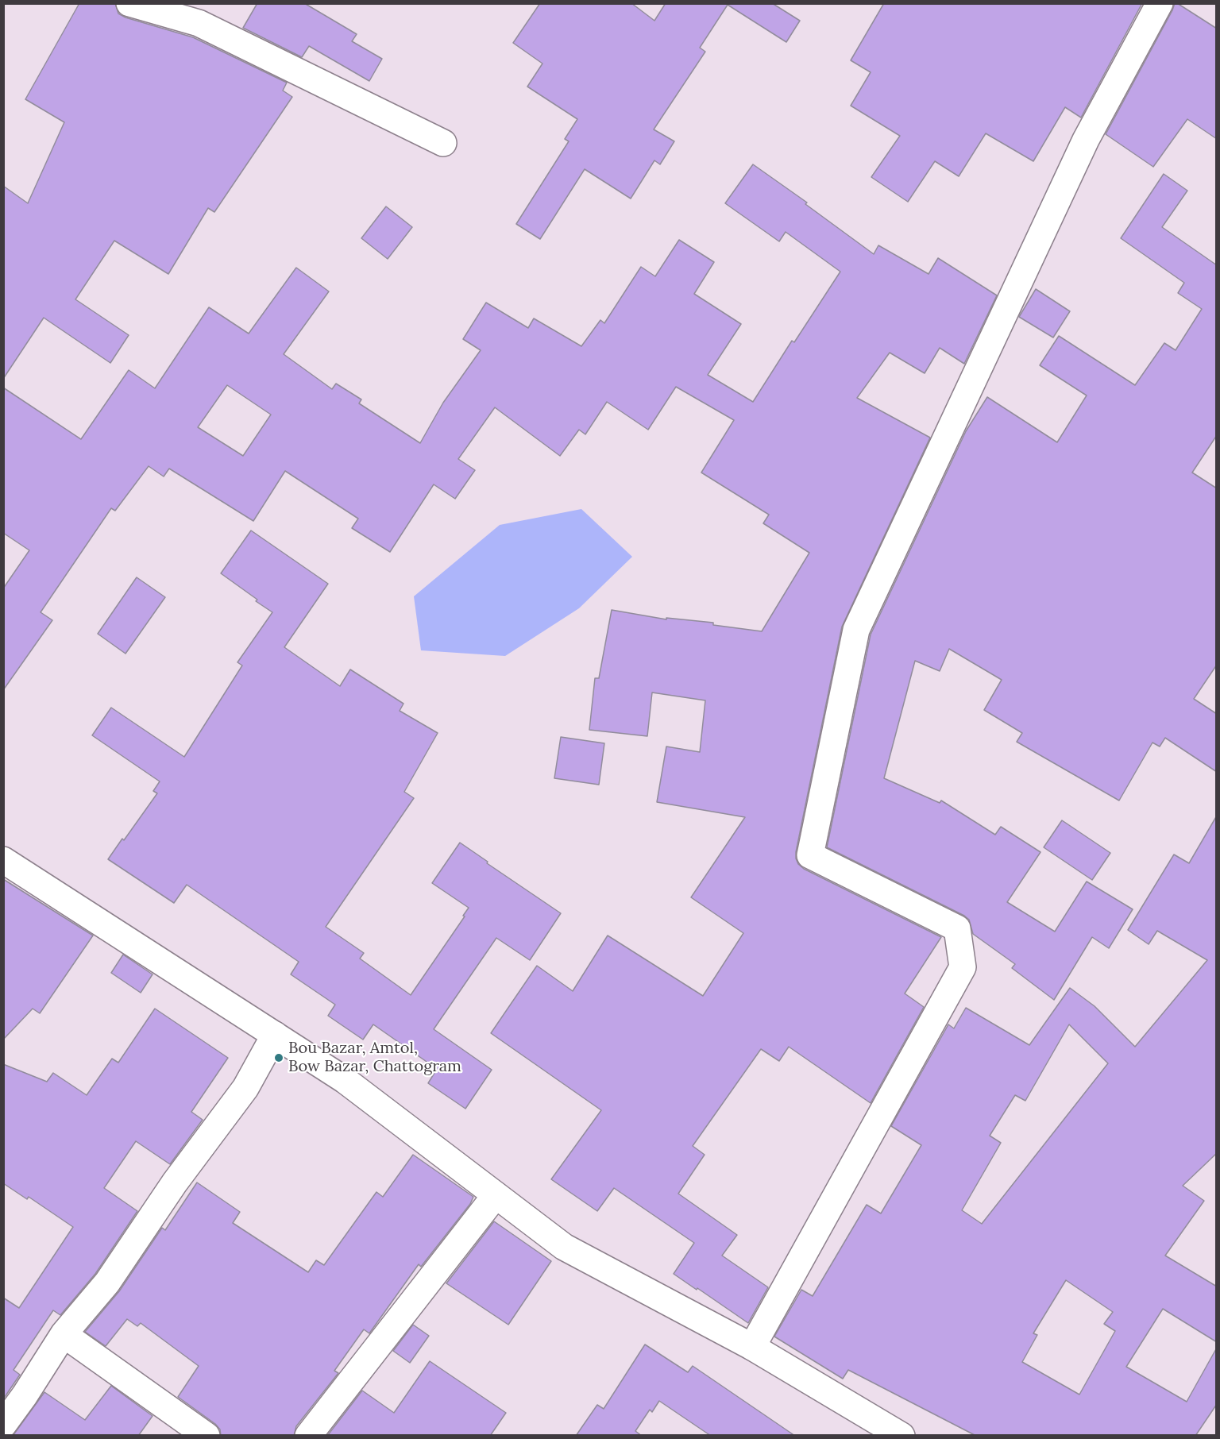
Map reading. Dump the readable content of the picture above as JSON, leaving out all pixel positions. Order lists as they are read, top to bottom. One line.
{"places":["Bou Bazar, Amtol, Bow Bazar, Chattogram"]}
